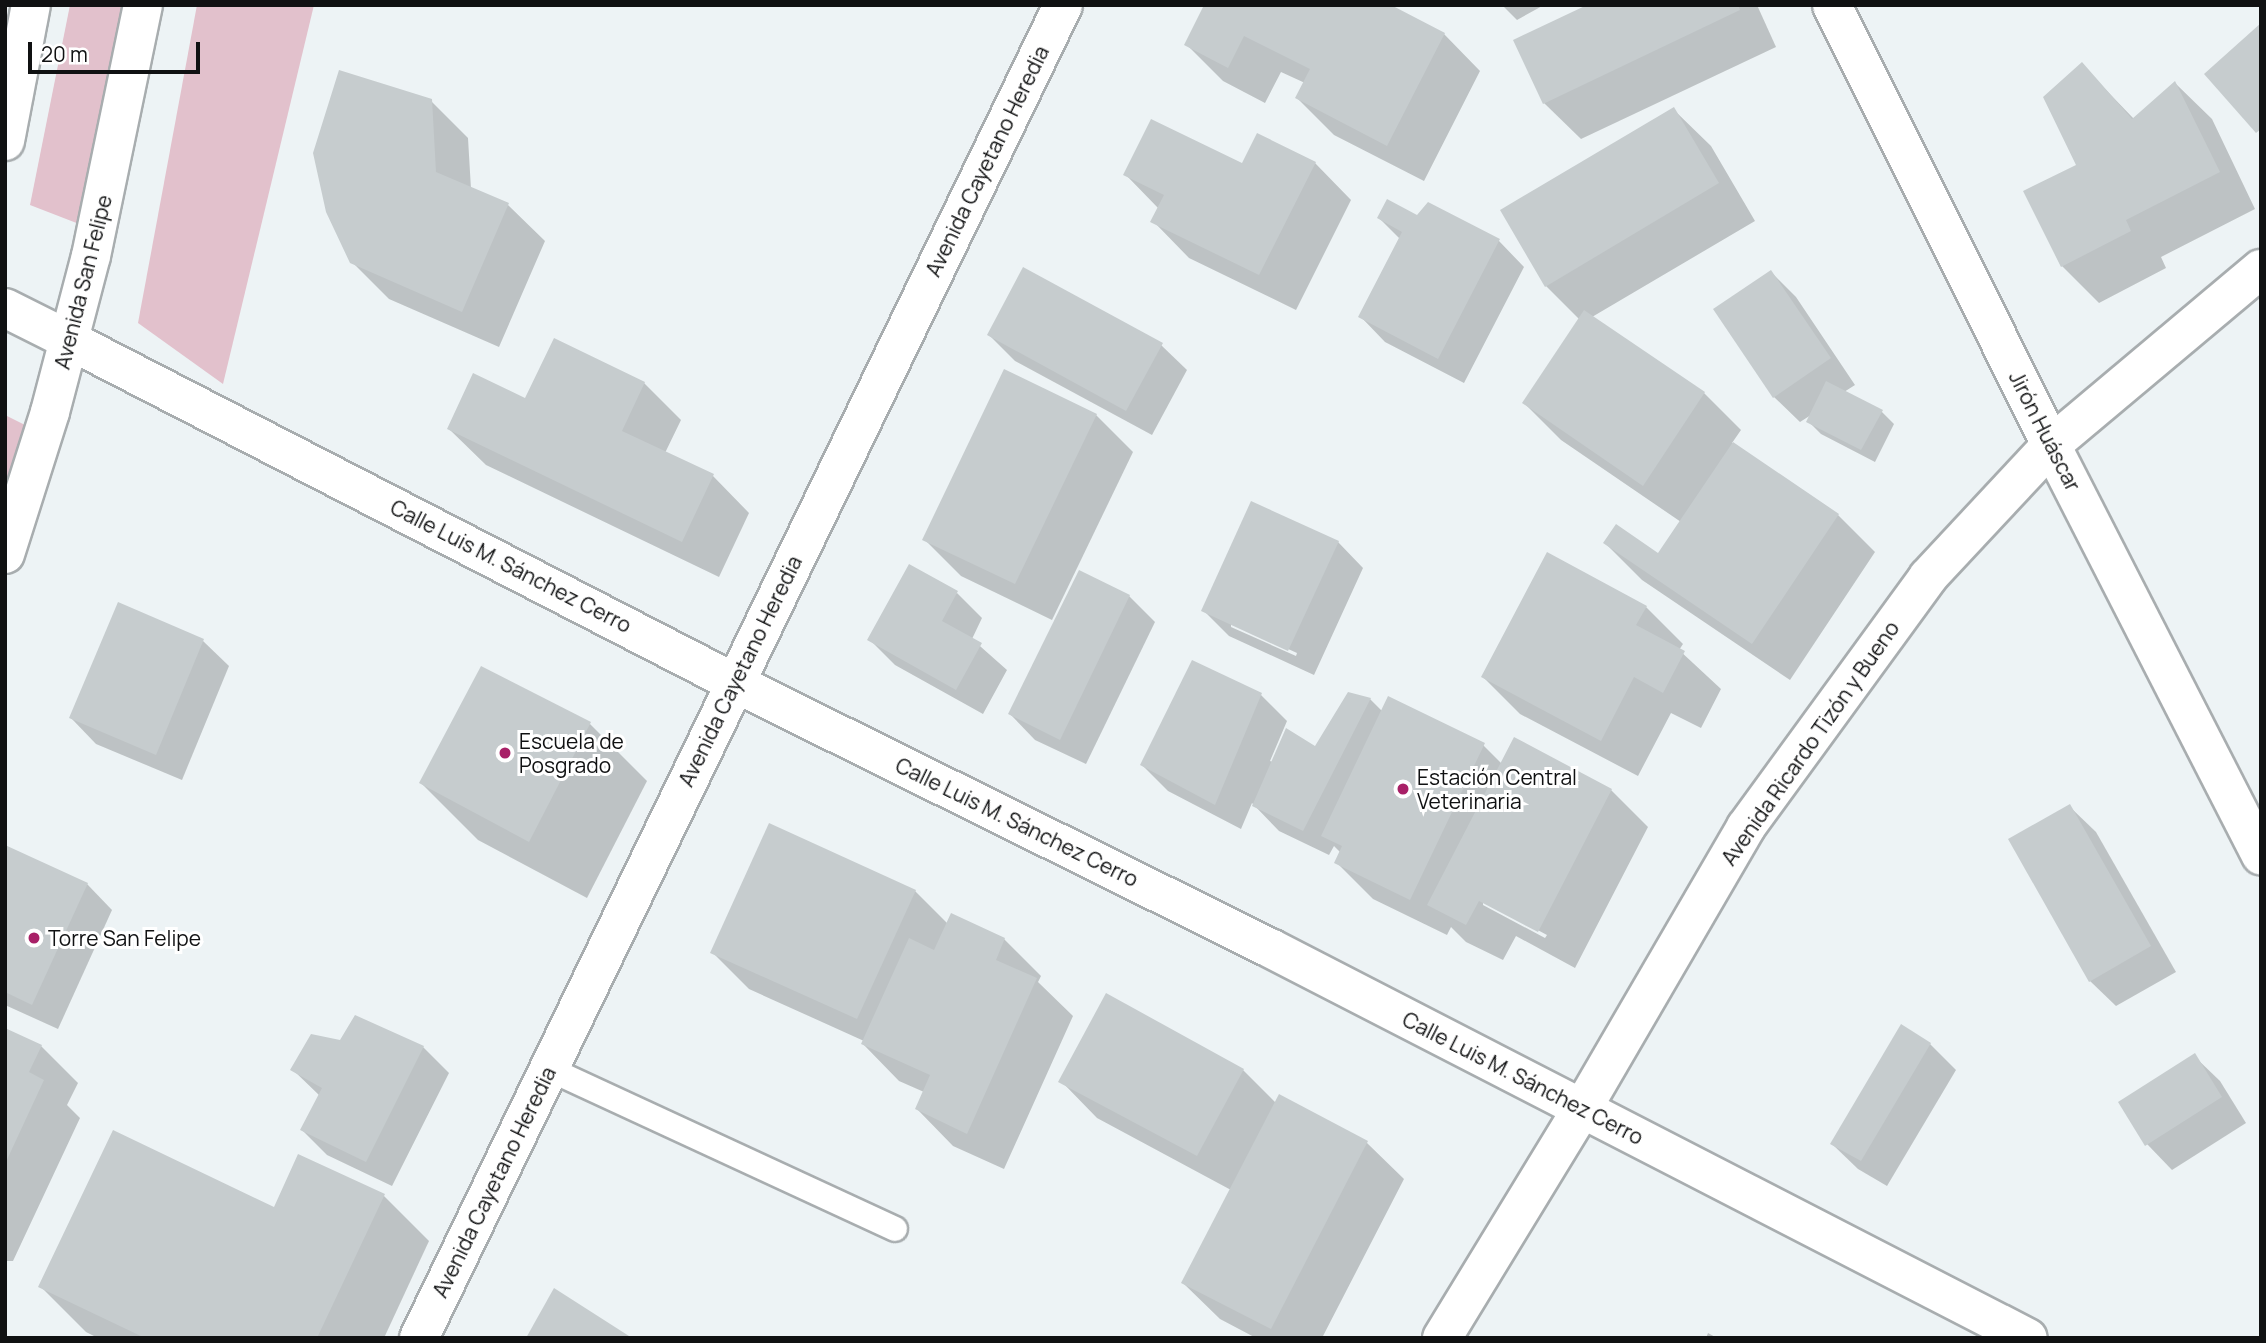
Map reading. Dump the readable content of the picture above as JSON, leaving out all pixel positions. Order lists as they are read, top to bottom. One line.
{"streets":{"street":["Avenida Cayetano Heredia","Avenida San Felipe","Jirón Huáscar","Calle Luis M. Sánchez Cerro","Avenida Ricardo Tizón y Bueno"]},"crossings":[["Avenida Cayetano Heredia","Calle Luis M. Sánchez Cerro"],["Avenida San Felipe","Calle Luis M. Sánchez Cerro"],["Jirón Huáscar","Avenida Ricardo Tizón y Bueno"],["Calle Luis M. Sánchez Cerro","Avenida Ricardo Tizón y Bueno"]],"places":["Escuela de Posgrado","Estación Central Veterinaria","Torre San Felipe"],"scale_bar":"20 m"}
